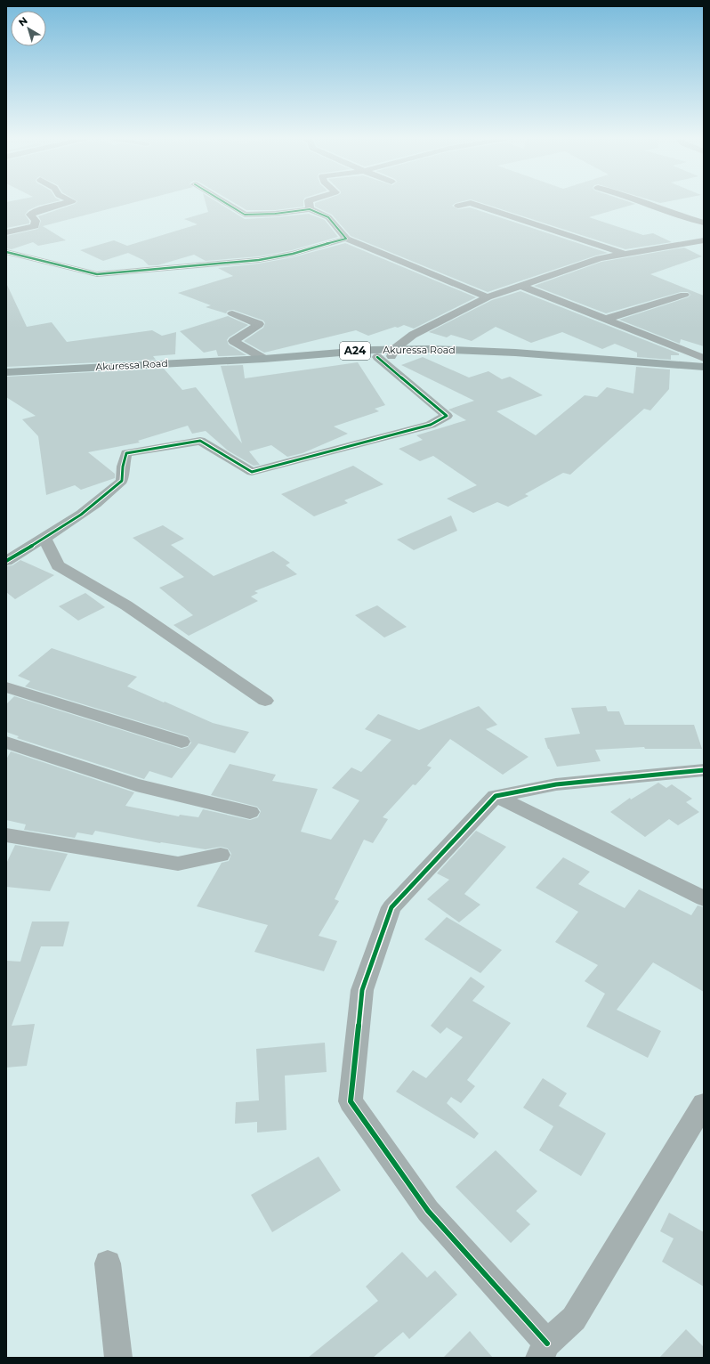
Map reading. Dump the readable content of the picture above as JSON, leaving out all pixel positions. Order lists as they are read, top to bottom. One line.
{"streets":{"highway":["Akuressa Road","A24"]},"north":"top left"}
